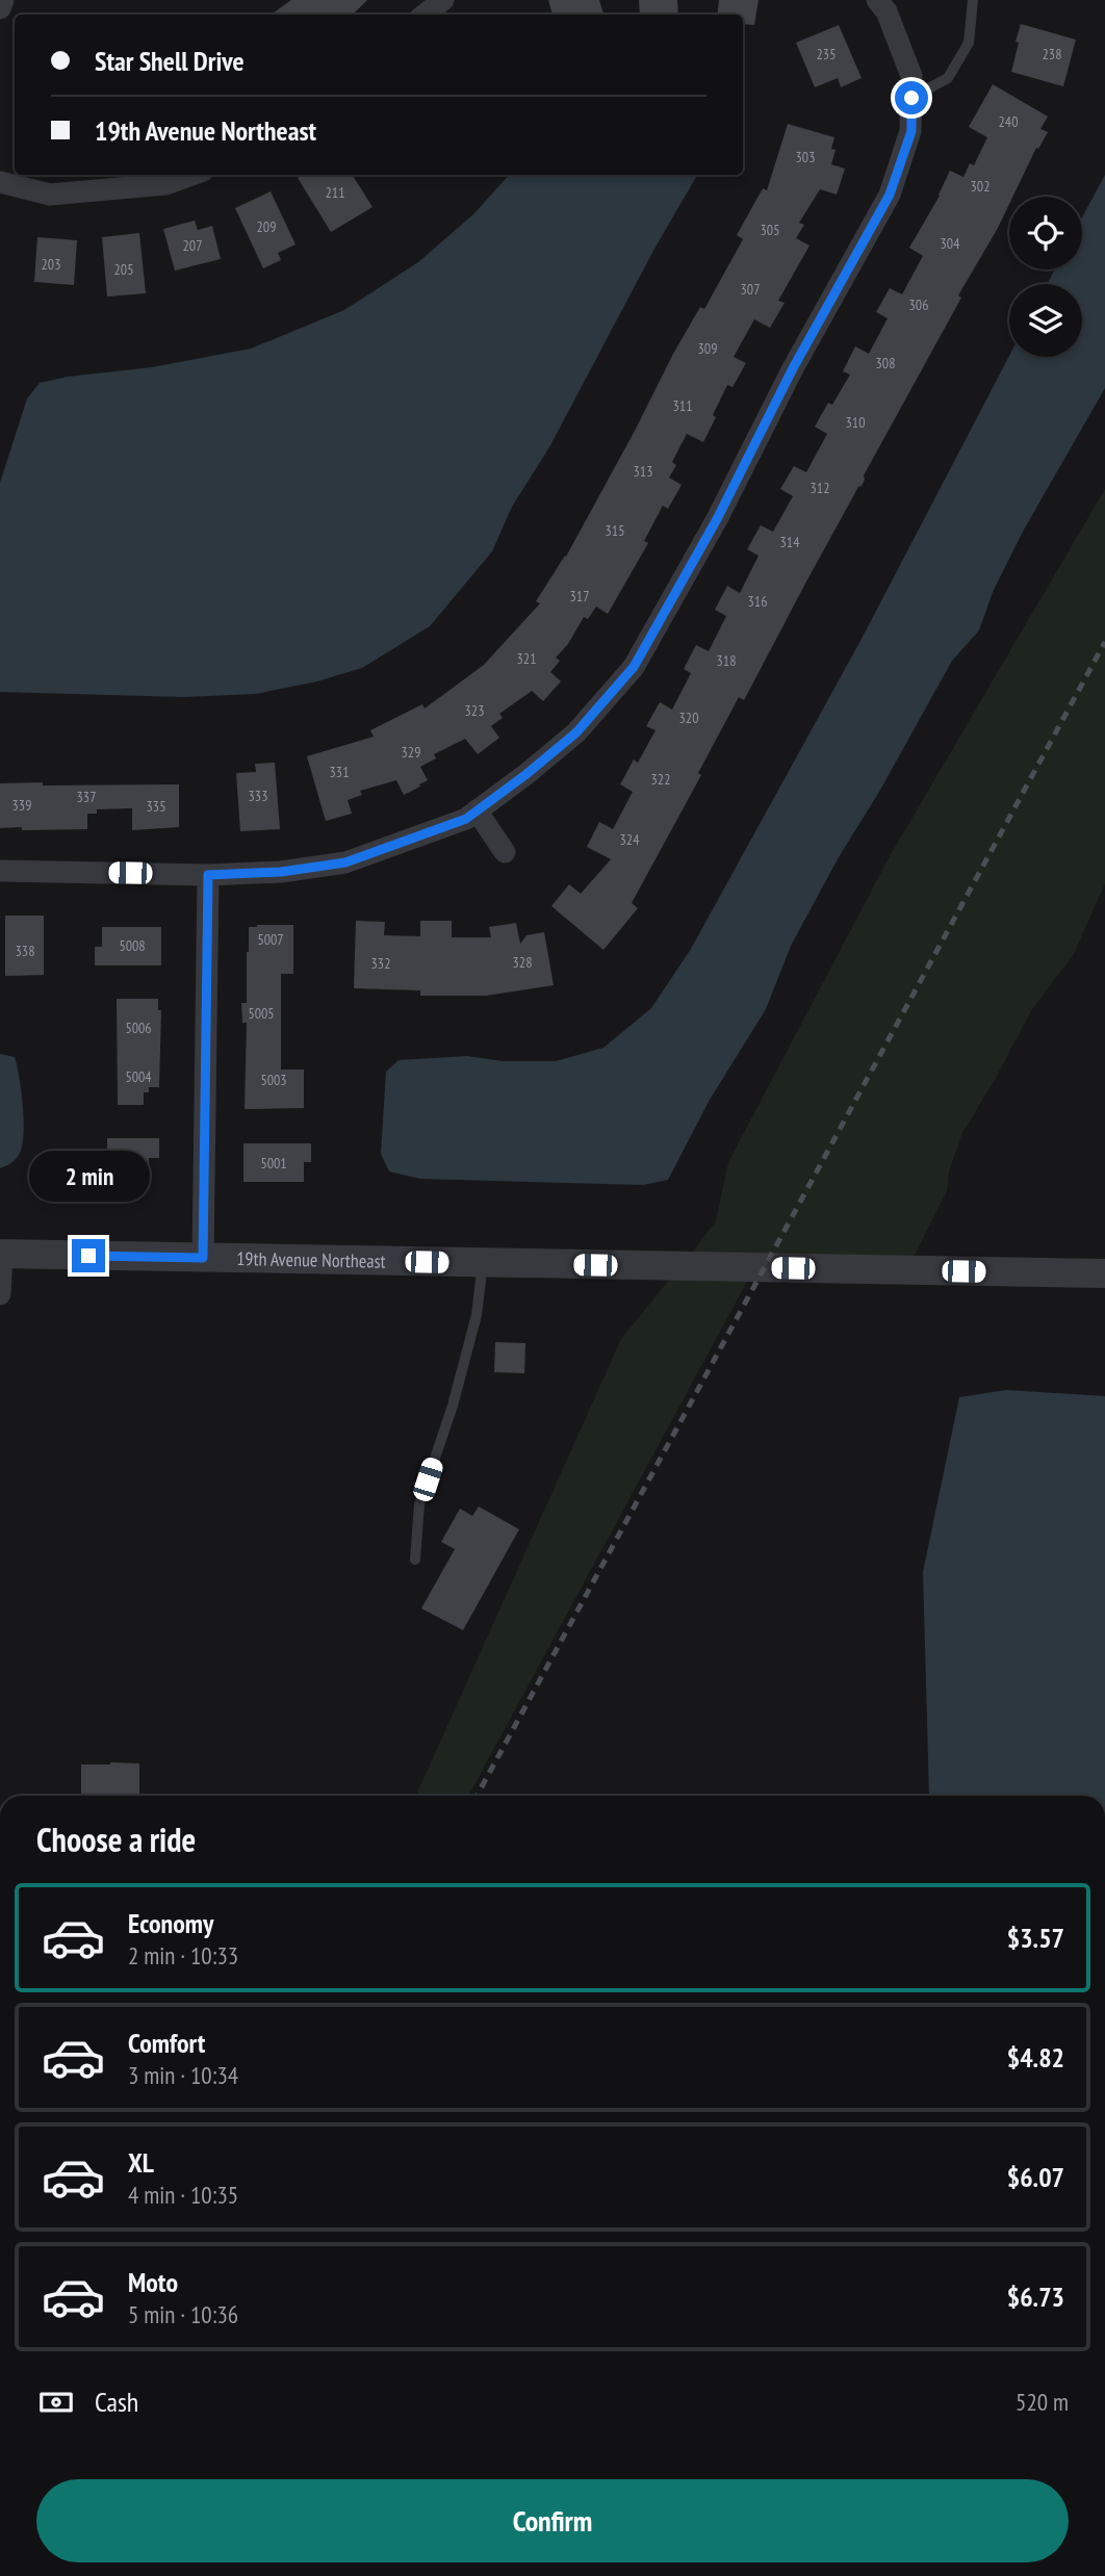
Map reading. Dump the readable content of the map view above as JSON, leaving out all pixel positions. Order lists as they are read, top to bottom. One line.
{"streets":{"street":["19th Avenue Northeast"]},"house_numbers":["235","238","240","303","302","211","209","305","304","207","203","205","307","306","309","308","311","310","313","312","315","314","317","316","321","318","323","320","329","331","322","333","337","339","335","324","5007","5008","338","328","332","5005","5006","5004","5003","5001"],"page":{"banner":["Star Shell Drive","19th Avenue Northeast"],"bubble":"2 min","heading":"Choose a ride","list":[{"name":"Economy","note":"2 min · 10:33","value":"$3.57"},{"name":"Comfort","note":"3 min · 10:34","value":"$4.82"},{"name":"XL","note":"4 min · 10:35","value":"$6.07"},{"name":"Moto","note":"5 min · 10:36","value":"$6.73"}],"pay":["Cash","520 m"],"buttons":"Confirm"}}
